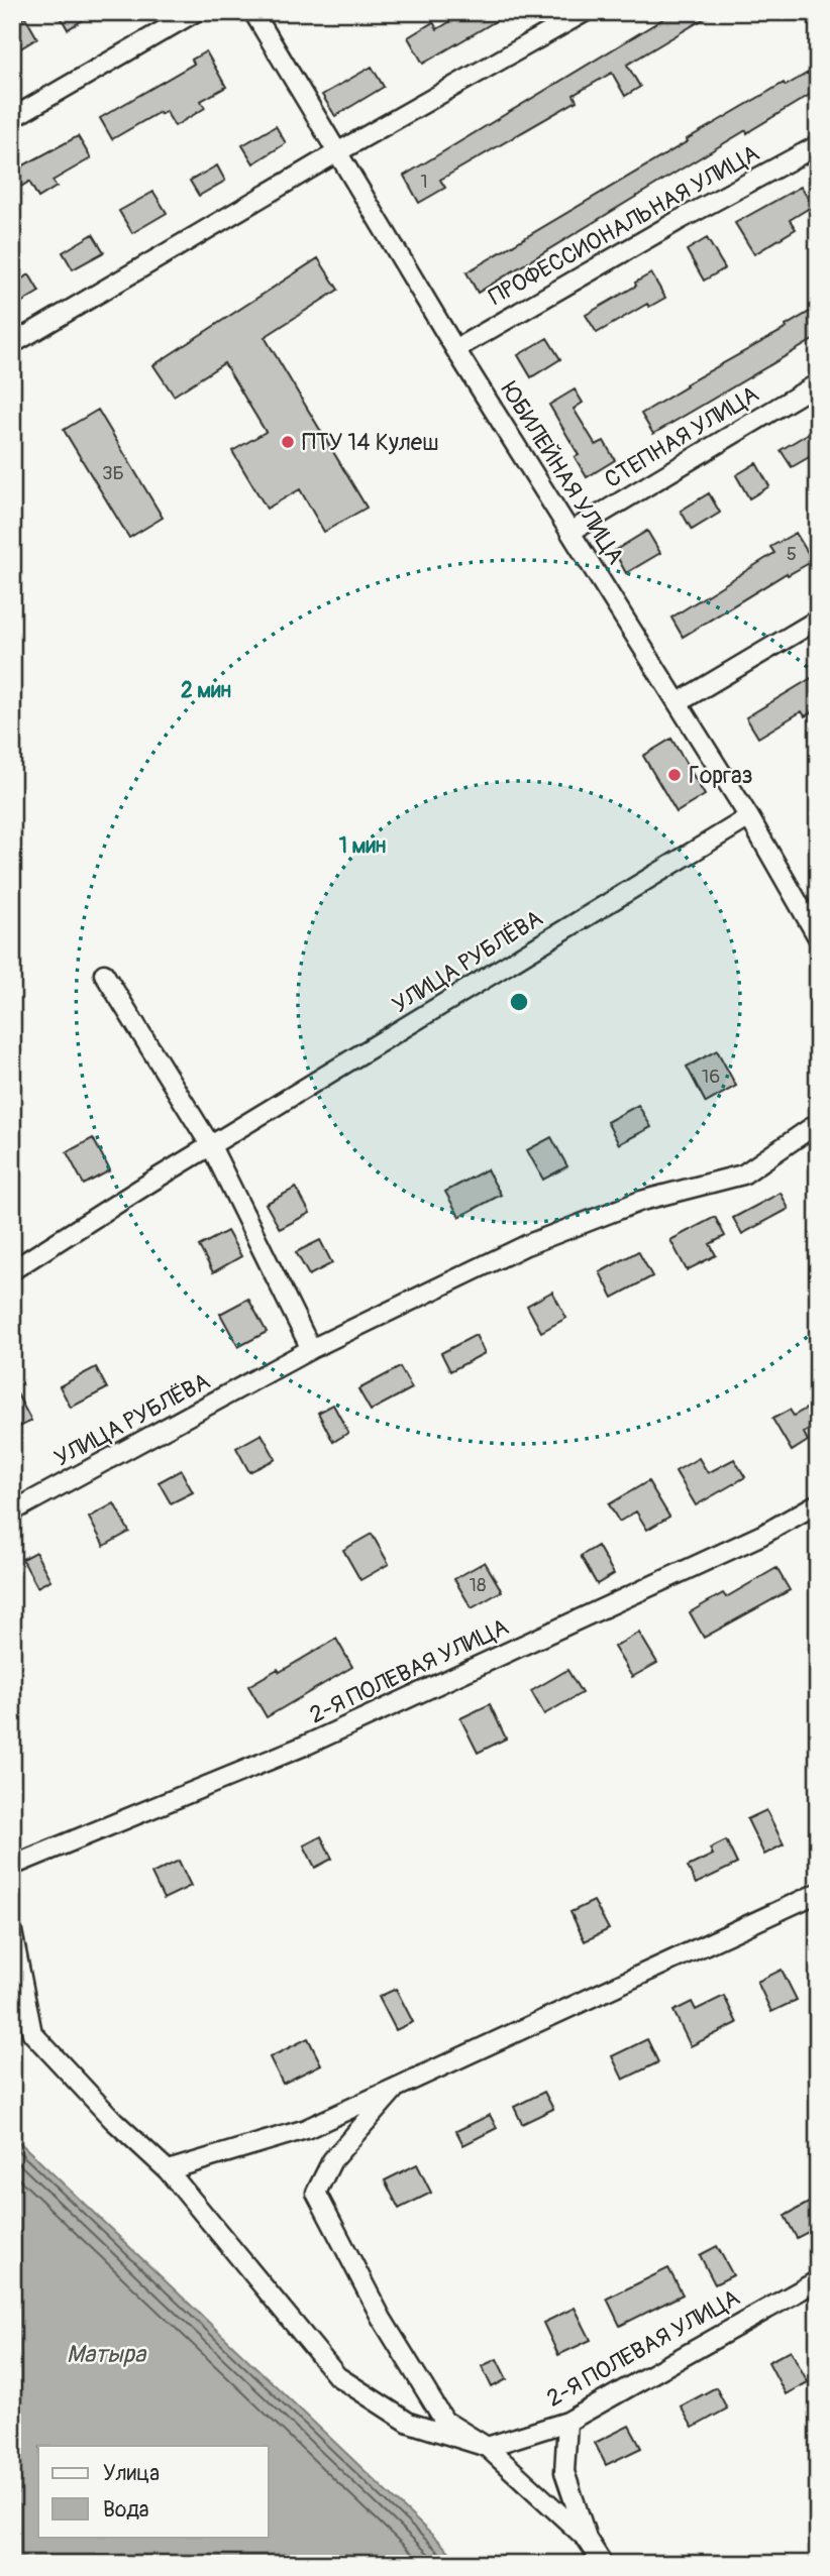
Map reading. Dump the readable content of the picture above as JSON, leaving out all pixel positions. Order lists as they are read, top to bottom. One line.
{"streets":{"street":["ПРОФЕССИОНАЛЬНАЯ УЛИЦА","СТЕПНАЯ УЛИЦА","ЮБИЛЕЙНАЯ УЛИЦА","УЛИЦА РУБЛЁВА","2-Я ПОЛЕВАЯ УЛИЦА"]},"crossings":[["ПРОФЕССИОНАЛЬНАЯ УЛИЦА","ЮБИЛЕЙНАЯ УЛИЦА"],["СТЕПНАЯ УЛИЦА","ЮБИЛЕЙНАЯ УЛИЦА"],["ЮБИЛЕЙНАЯ УЛИЦА","УЛИЦА РУБЛЁВА"]],"water":["Матыра"],"places":["ПТУ 14 Кулеш","Горгаз"],"house_numbers":["1","3Б","5","16","18"],"legend":["Улица","Вода"],"rings":["2 мин","1 мин"]}
